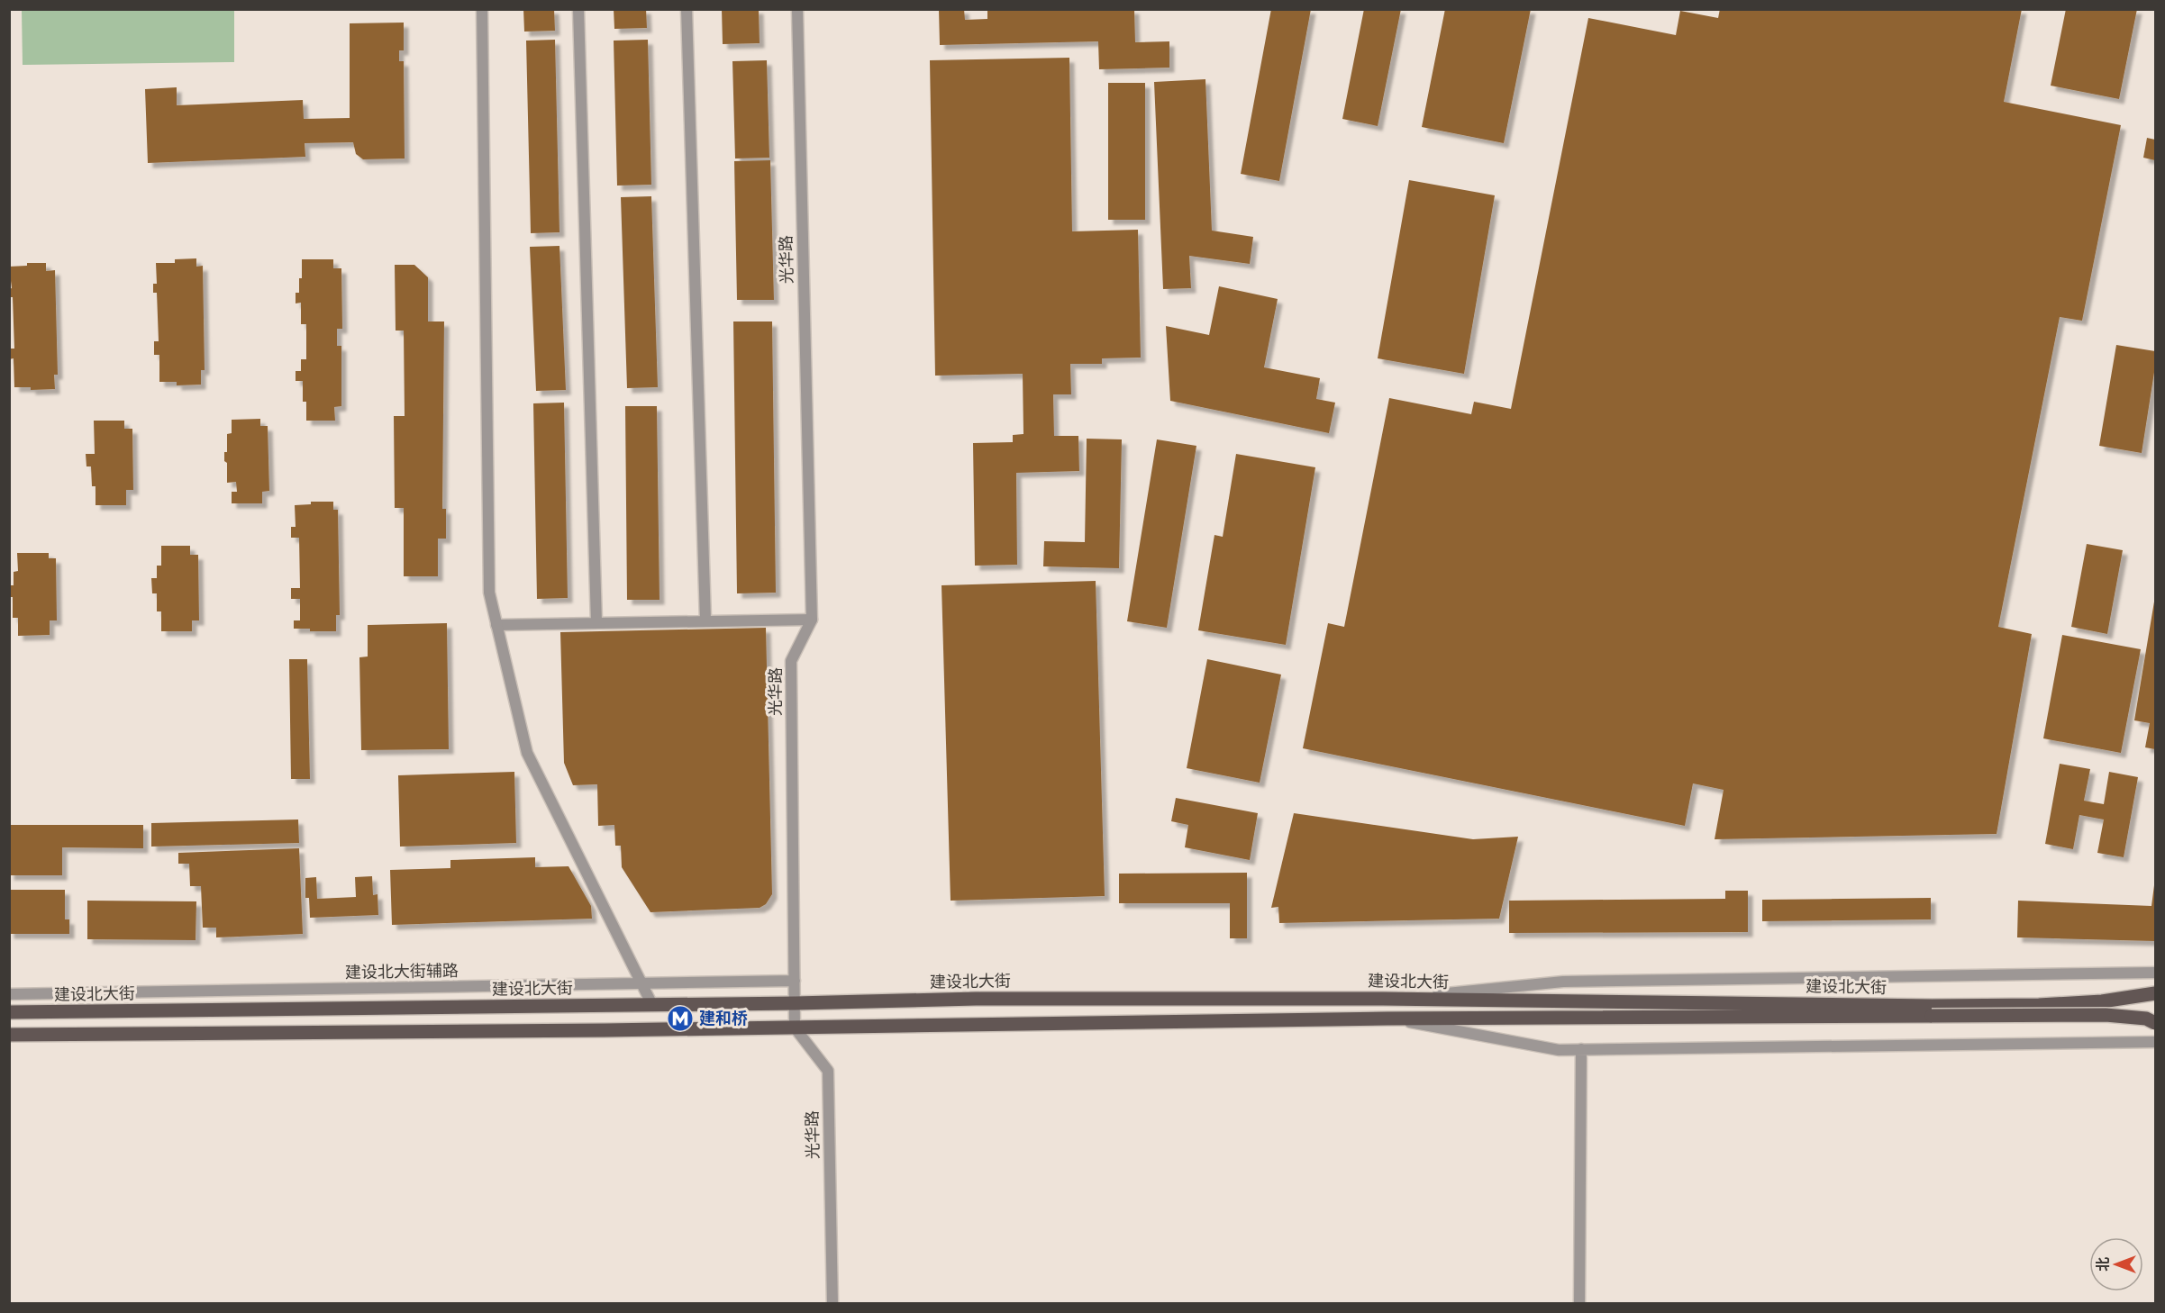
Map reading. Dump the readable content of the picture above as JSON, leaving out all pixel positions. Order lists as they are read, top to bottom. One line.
{"streets":{"main road":["建设北大街"],"street":["光华路","建设北大街辅路"]},"crossings":[["光华路","建设北大街辅路"],["光华路","建设北大街"]],"places":{"metro station":["建和桥"]},"north":"left"}
